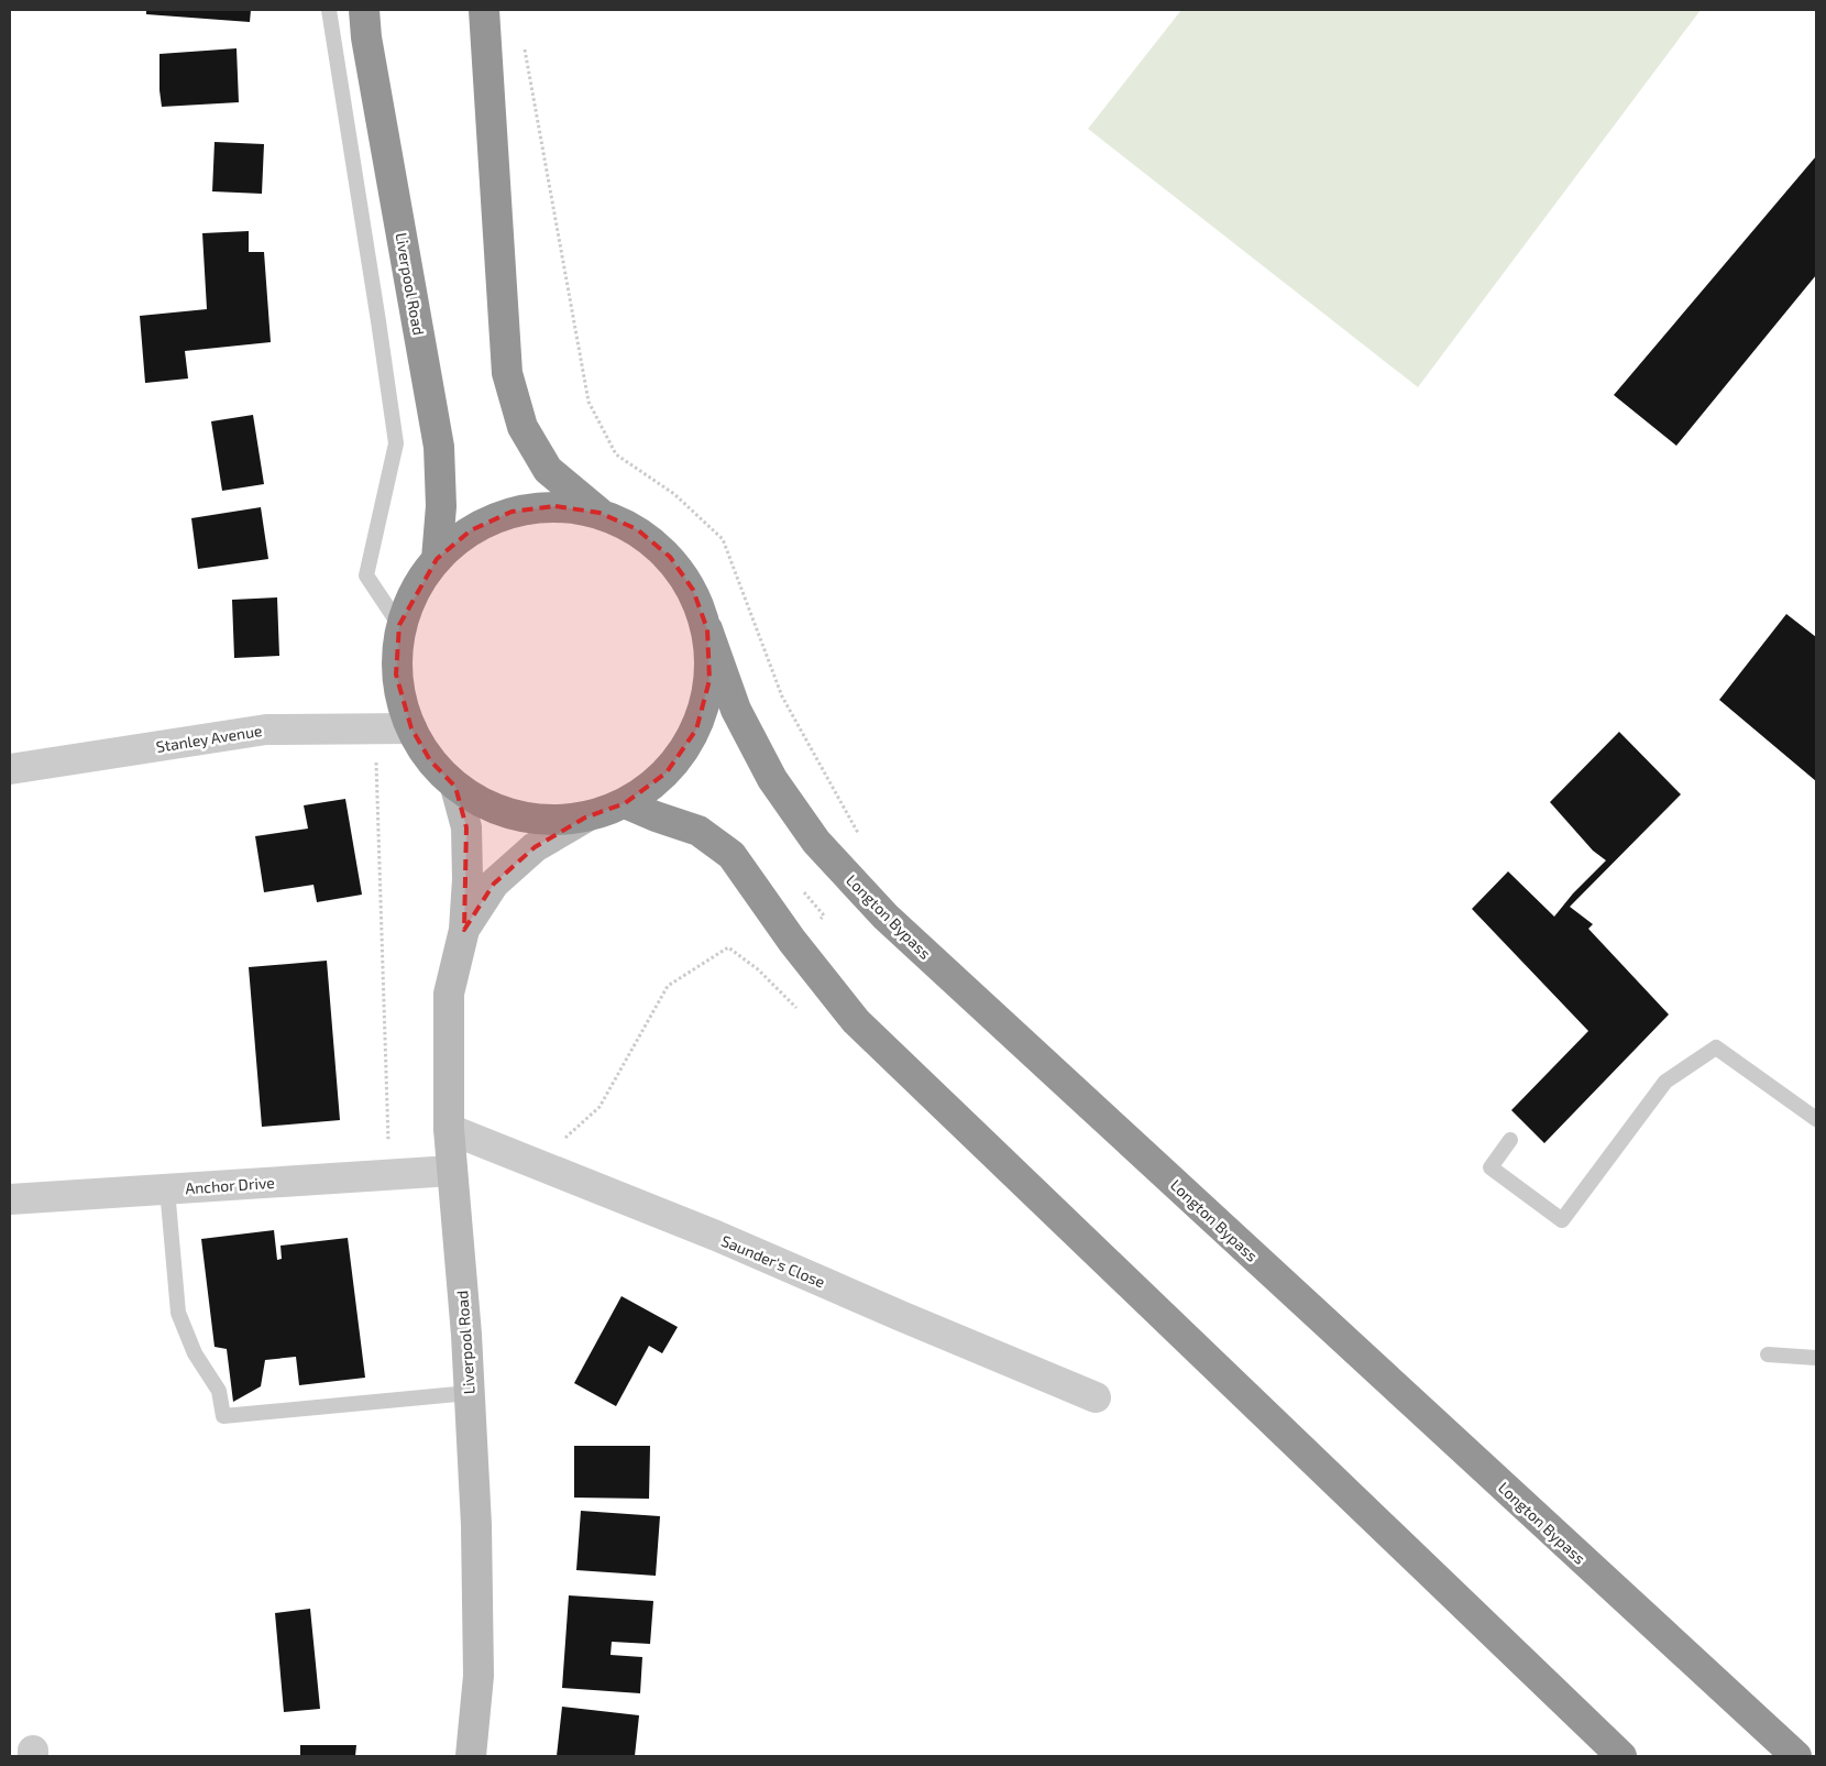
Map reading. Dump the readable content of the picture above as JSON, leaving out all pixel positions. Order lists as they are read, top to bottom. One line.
{"streets":{"highway":["Liverpool Road","Longton Bypass"],"street":["Stanley Avenue","Anchor Drive","Saunder's Close"]},"crossings":[["Liverpool Road","Anchor Drive"],["Liverpool Road","Saunder's Close"]]}
